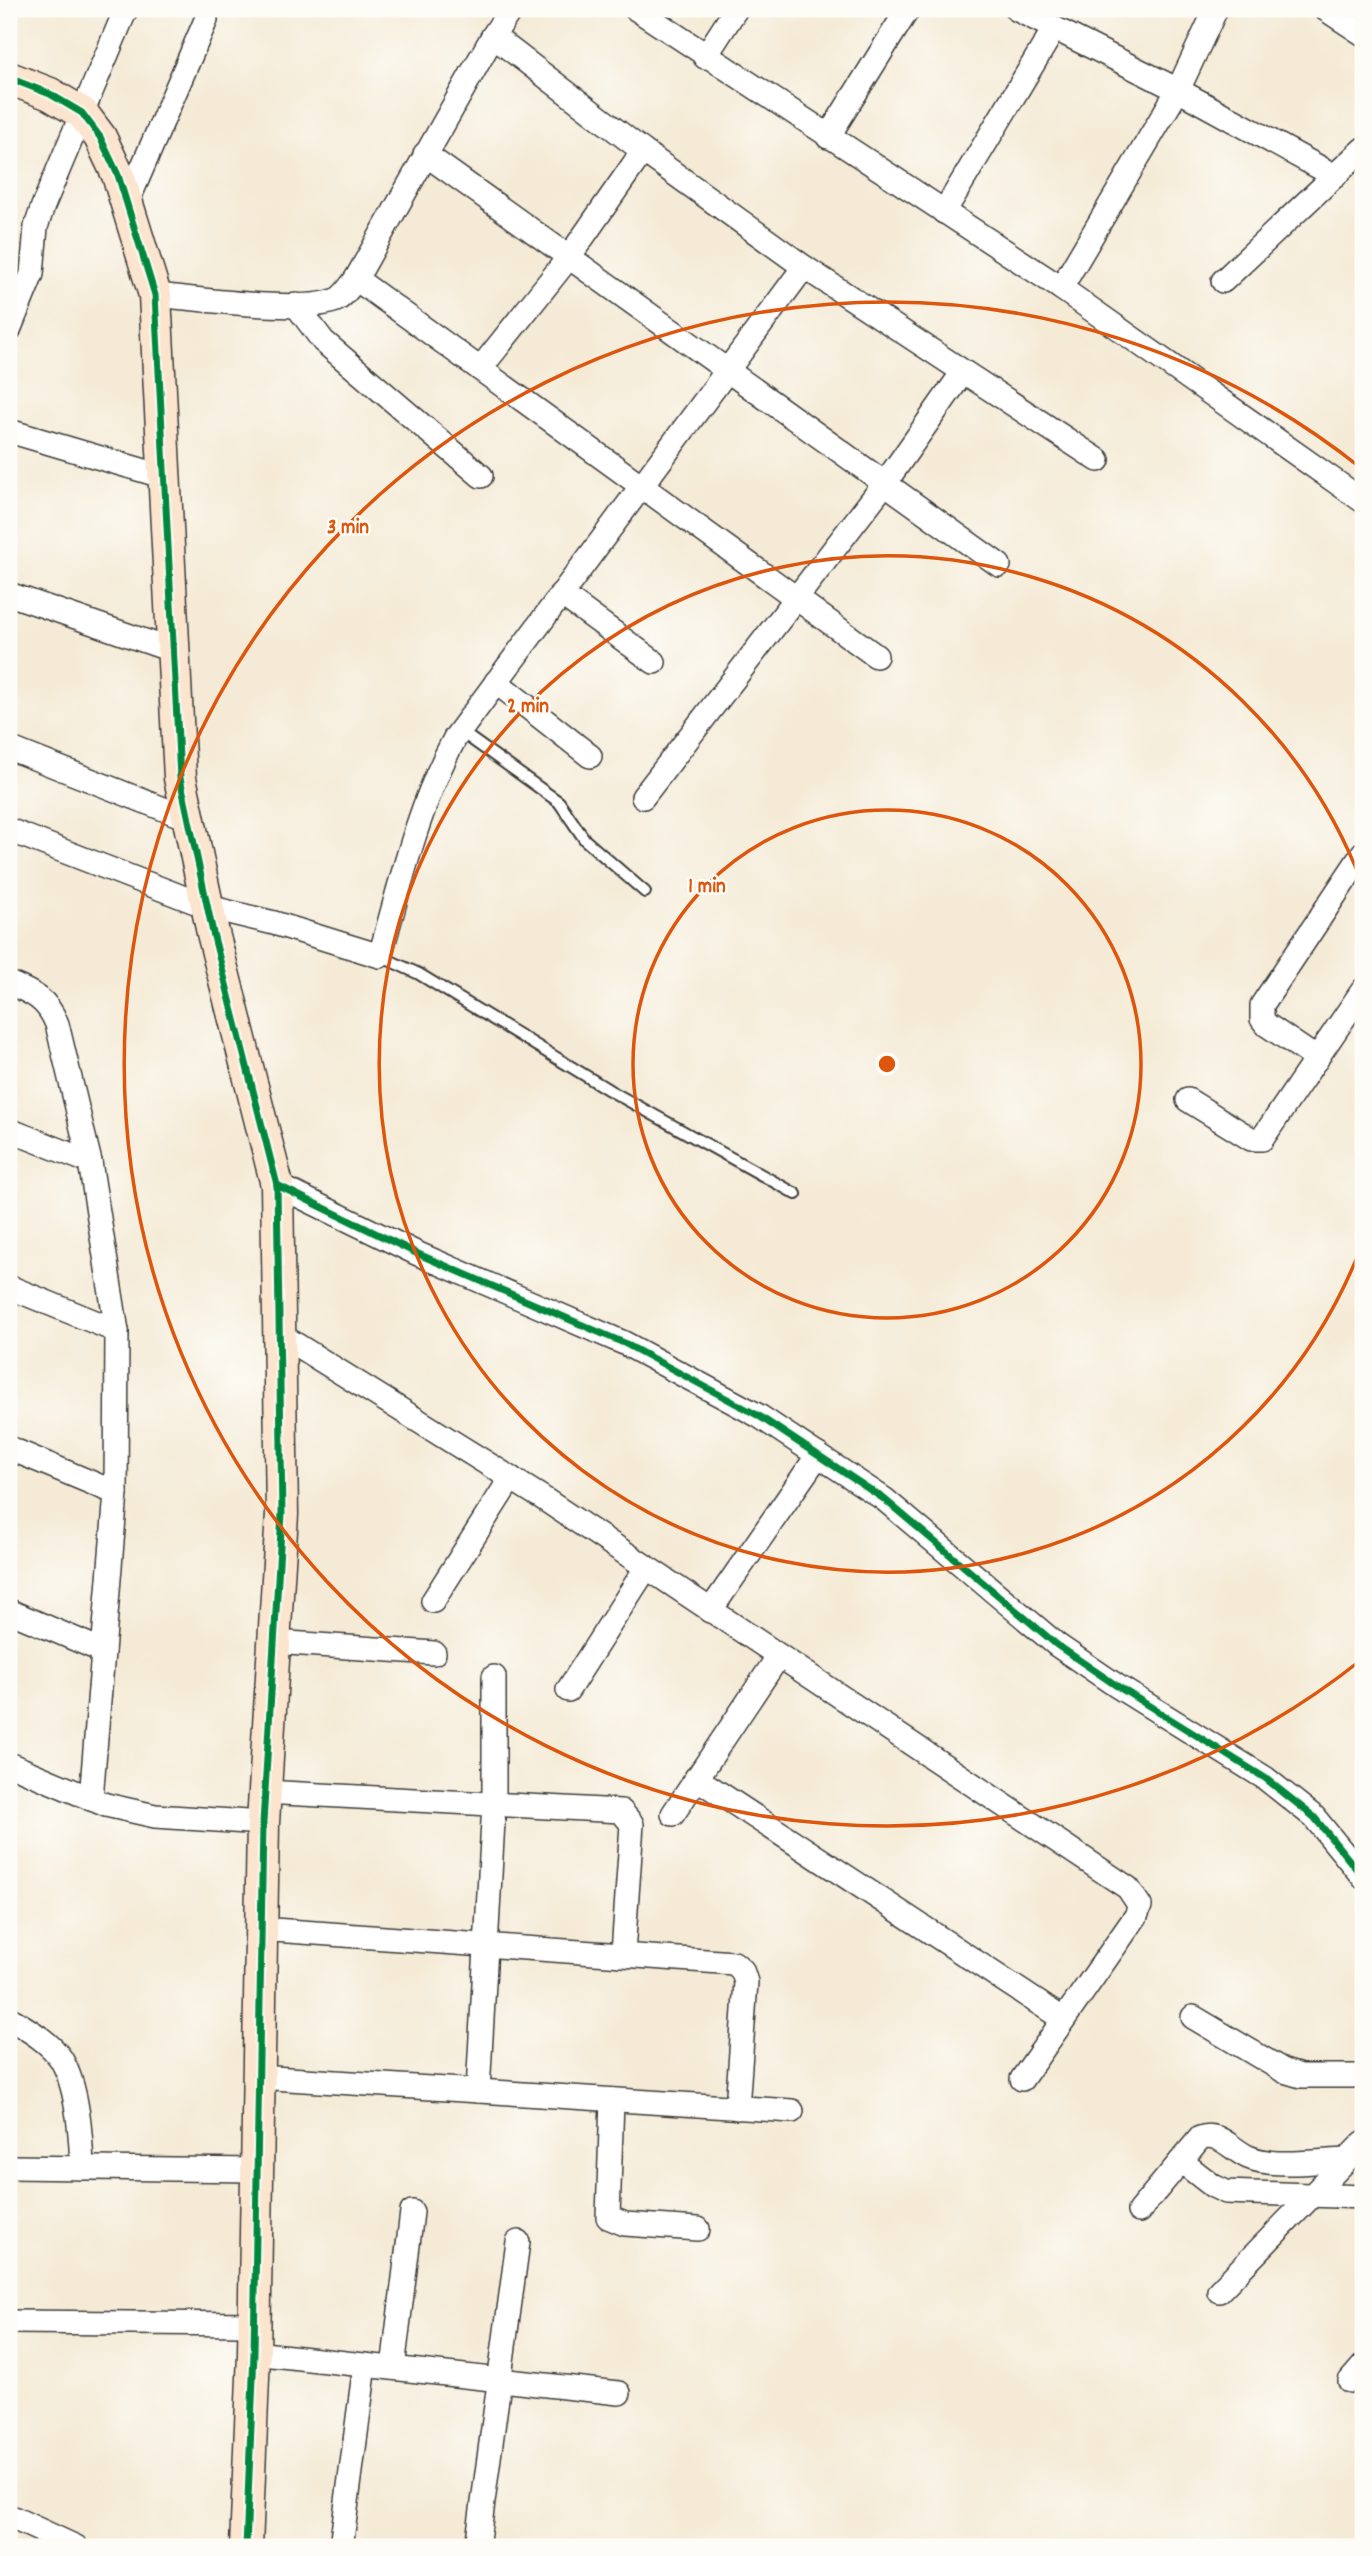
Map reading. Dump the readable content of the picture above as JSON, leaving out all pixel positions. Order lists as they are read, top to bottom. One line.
{"rings":["3 min","2 min","1 min"]}
